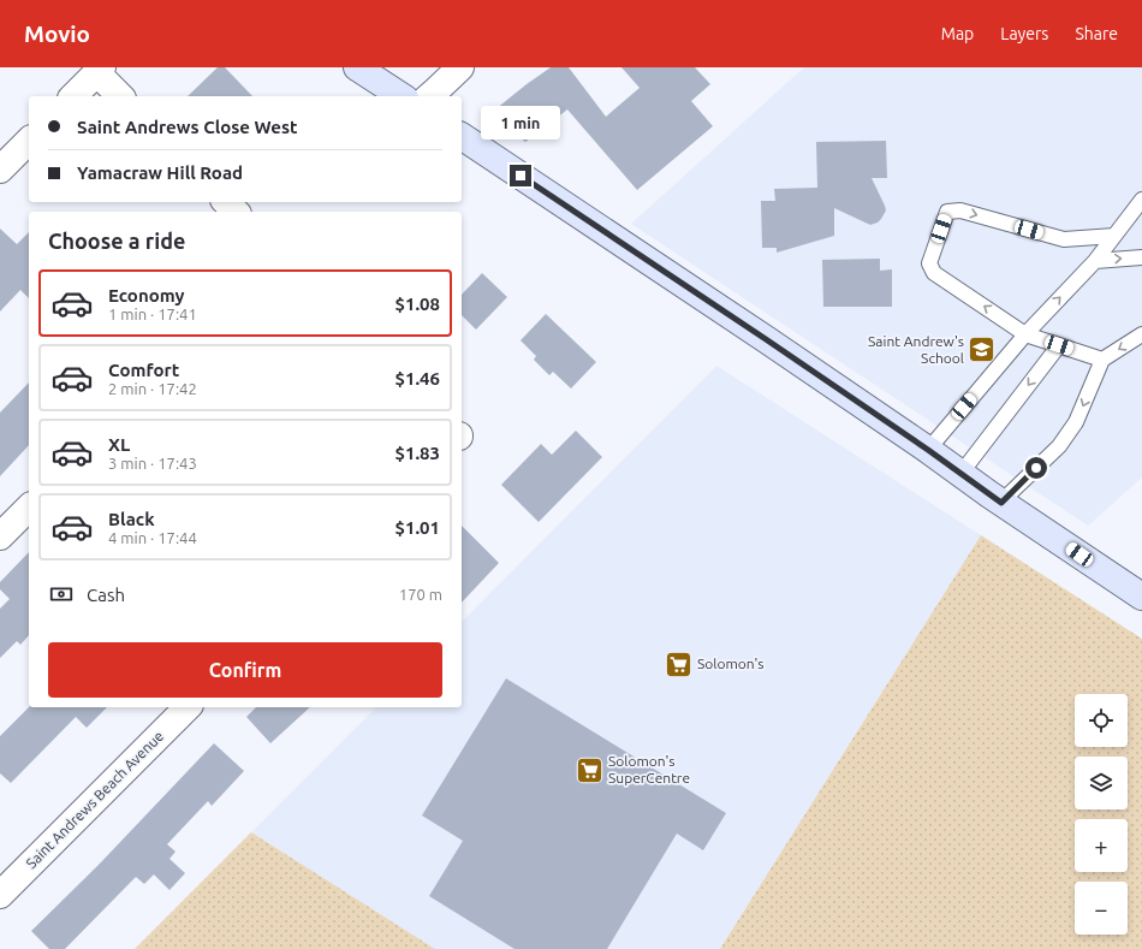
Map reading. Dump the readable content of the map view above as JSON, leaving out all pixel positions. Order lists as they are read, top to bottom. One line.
{"streets":{"street":["Saint Andrews Beach Avenue"]},"places":{"school or university":["Saint Andrew's School"],"supermarket":["Solomon's","Solomon's SuperCentre"]},"page":{"header":"Movio","nav":["Map","Layers","Share"],"banner":["Saint Andrews Close West","Yamacraw Hill Road"],"bubble":"1 min","heading":"Choose a ride","list":[{"name":"Economy","note":"1 min · 17:41","value":"$1.08"},{"name":"Comfort","note":"2 min · 17:42","value":"$1.46"},{"name":"XL","note":"3 min · 17:43","value":"$1.83"},{"name":"Black","note":"4 min · 17:44","value":"$1.01"}],"pay":["Cash","170 m"],"buttons":"Confirm","map_buttons":["+","−"]}}
